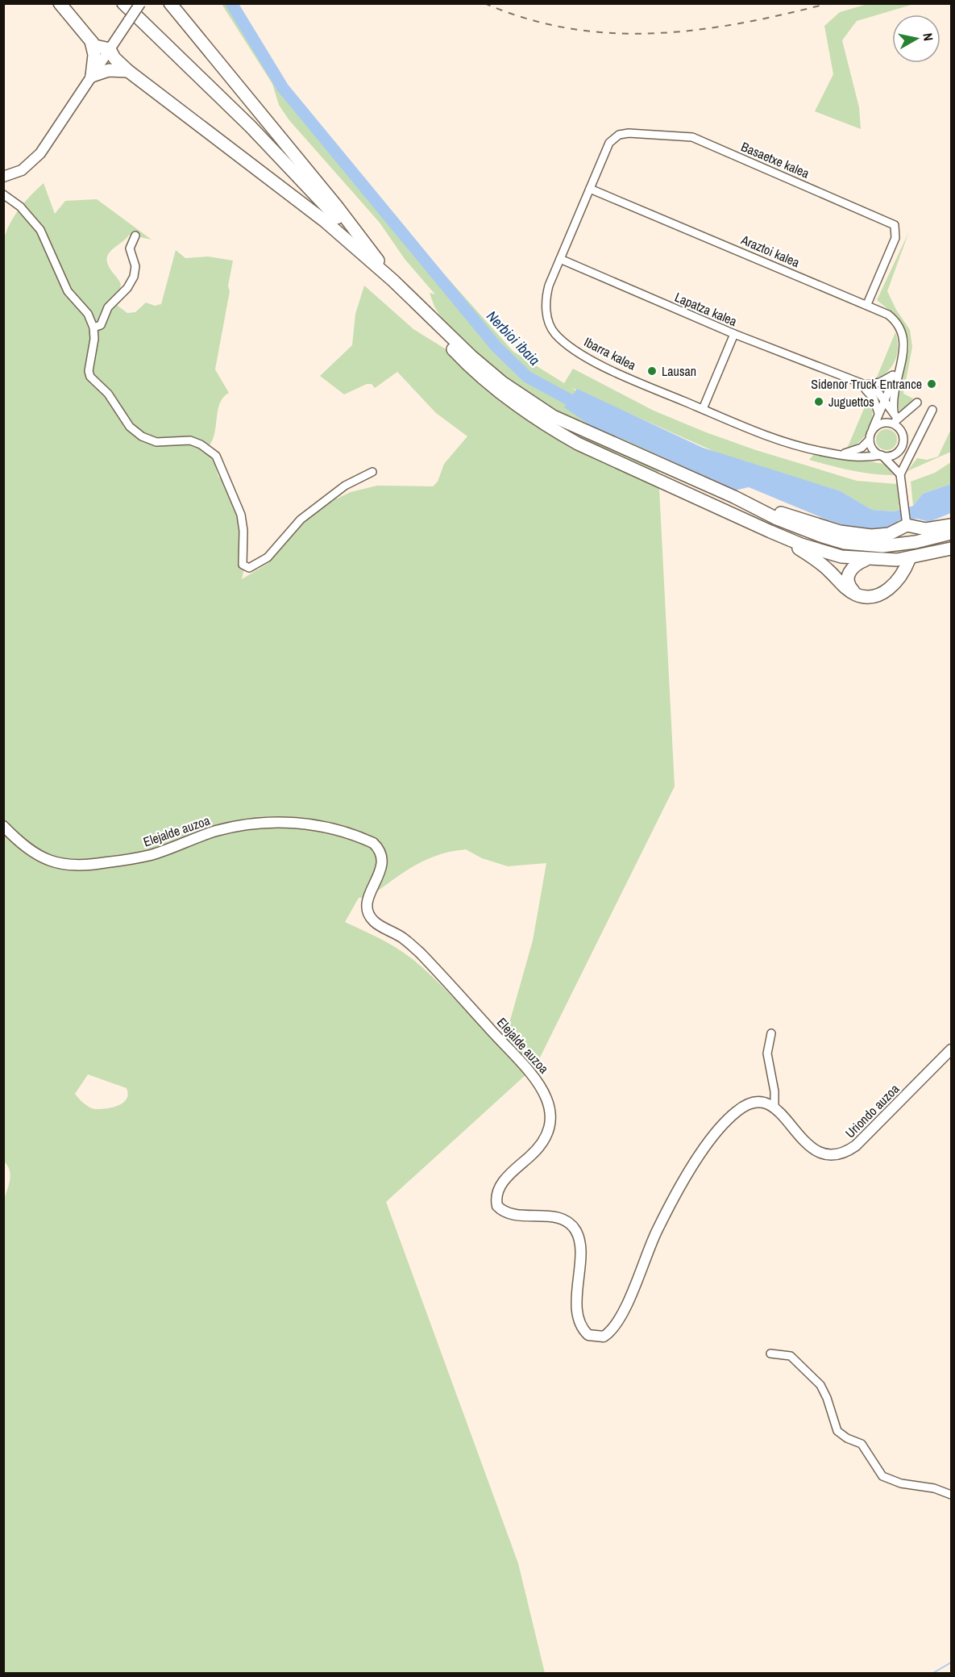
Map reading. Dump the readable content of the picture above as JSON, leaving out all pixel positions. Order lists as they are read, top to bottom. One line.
{"streets":{"street":["Basaetxe kalea","Araztoi kalea","Lapatza kalea","Ibarra kalea","Elejalde auzoa","Uriondo auzoa"]},"crossings":[["Basaetxe kalea","Araztoi kalea"],["Basaetxe kalea","Ibarra kalea"],["Araztoi kalea","Ibarra kalea"],["Lapatza kalea","Ibarra kalea"],["Elejalde auzoa","Uriondo auzoa"]],"water":["Nerbioi ibaia"],"places":["Lausan","Sidenor Truck Entrance","Juguettos"],"north":"right"}
